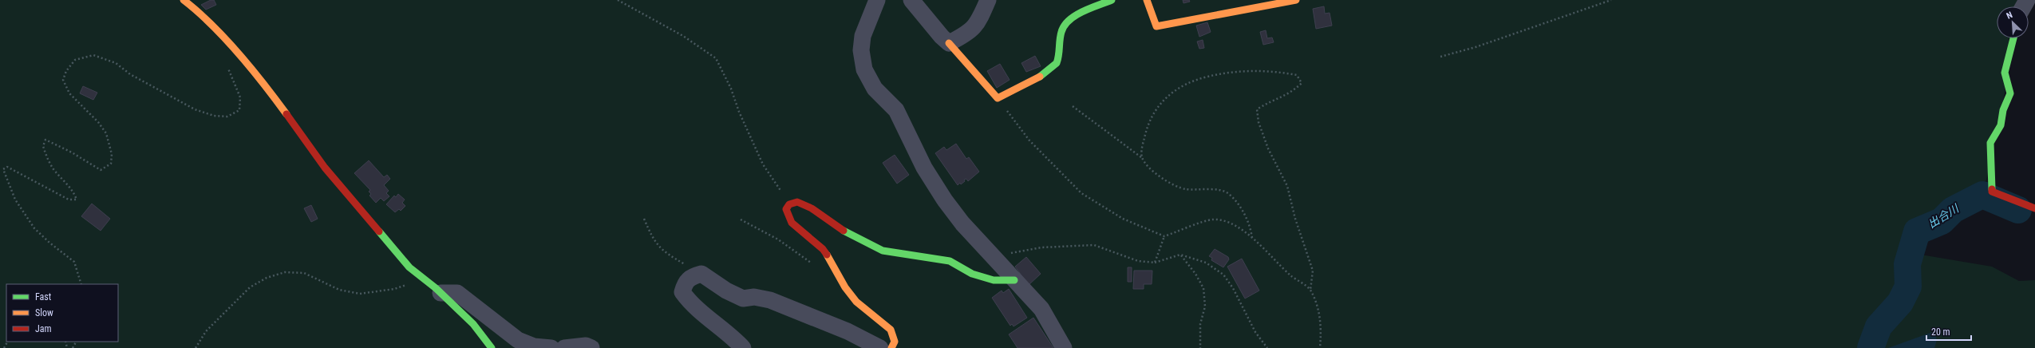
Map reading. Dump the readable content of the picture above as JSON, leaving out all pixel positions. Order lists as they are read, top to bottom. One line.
{"water":["出合川"],"legend":["Fast","Slow","Jam"],"scale_bar":"20 m","north":"top left"}
